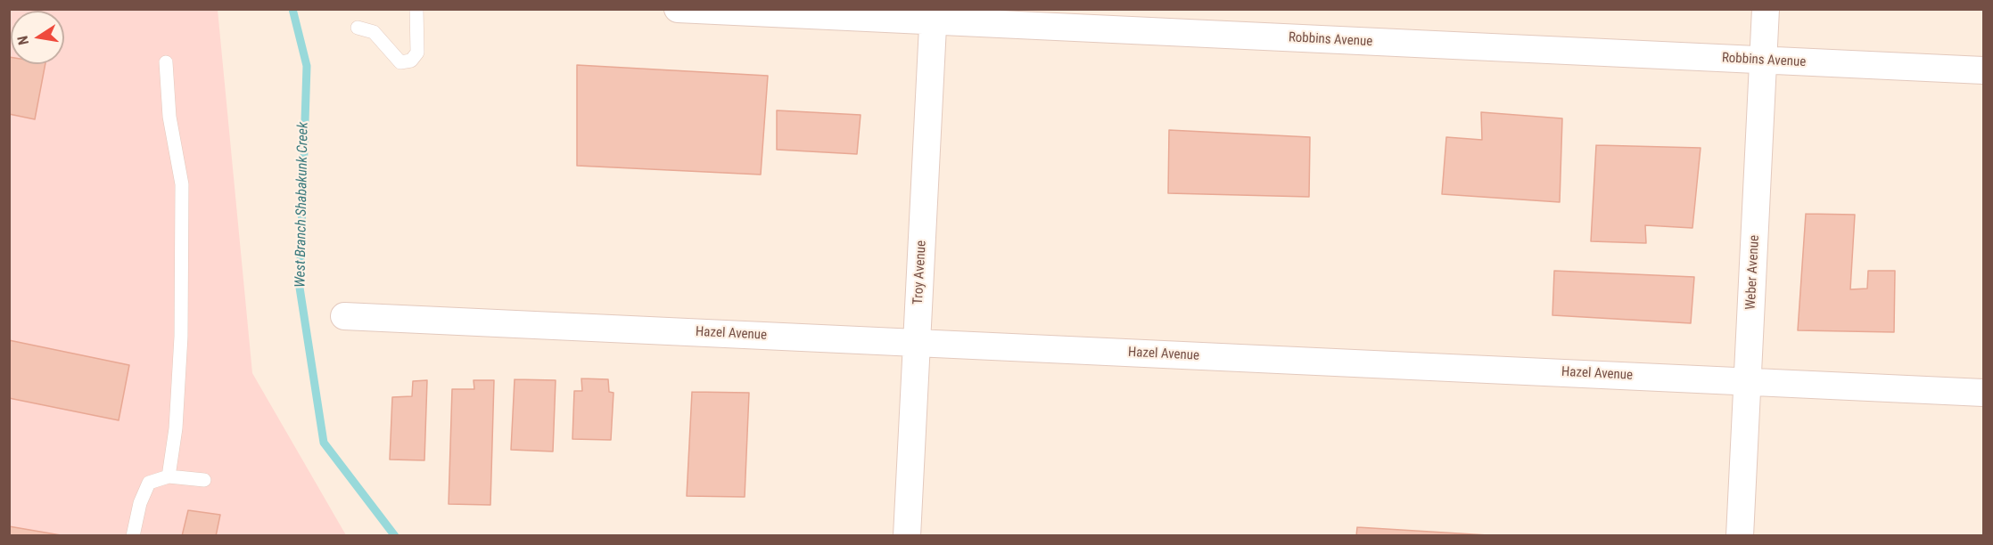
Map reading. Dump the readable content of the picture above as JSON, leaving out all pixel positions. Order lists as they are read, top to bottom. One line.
{"streets":{"street":["Robbins Avenue","Troy Avenue","Weber Avenue","Hazel Avenue"]},"crossings":[["Robbins Avenue","Troy Avenue"],["Robbins Avenue","Weber Avenue"],["Troy Avenue","Hazel Avenue"],["Weber Avenue","Hazel Avenue"]],"water":["West Branch Shabakunk Creek"],"north":"left"}
